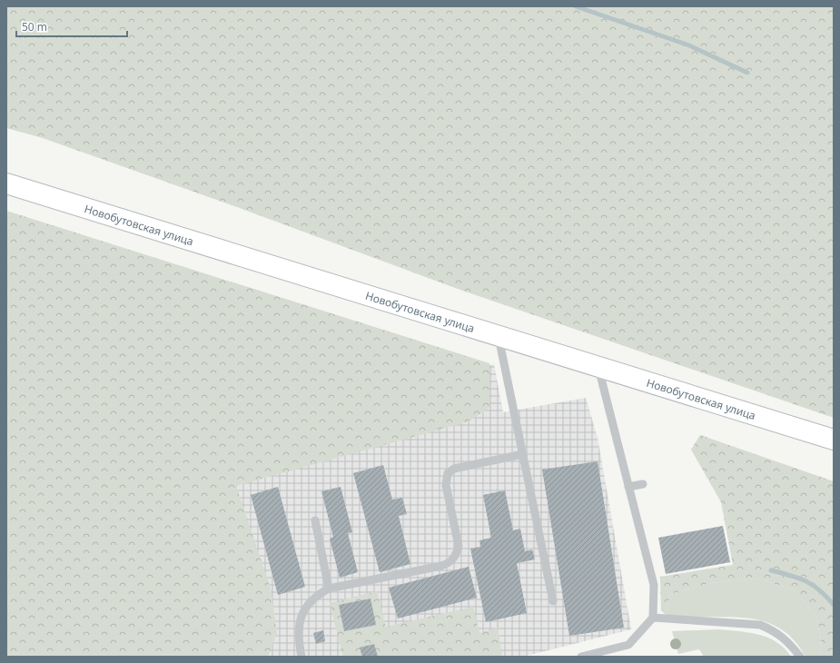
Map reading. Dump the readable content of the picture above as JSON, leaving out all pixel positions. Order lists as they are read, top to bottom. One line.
{"streets":{"street":["Новобутовская улица"]},"scale_bar":"50 m"}
